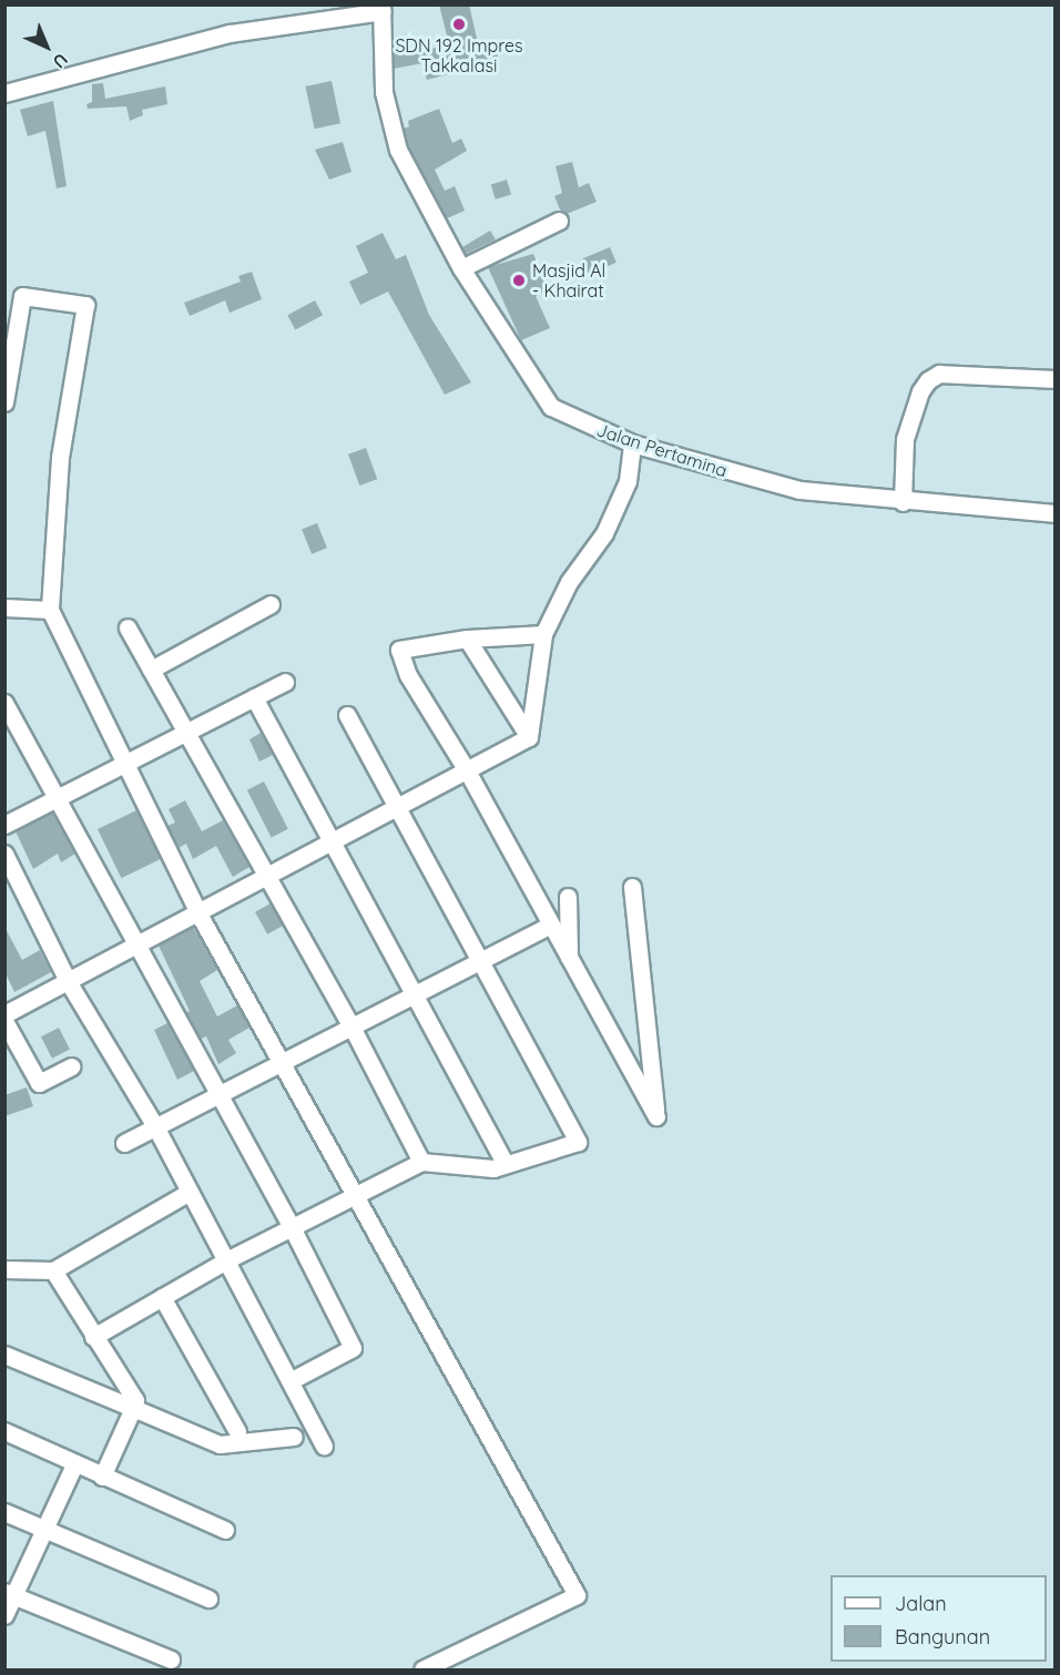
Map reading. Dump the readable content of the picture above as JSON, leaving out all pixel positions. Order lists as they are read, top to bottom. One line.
{"streets":{"street":["Jalan Pertamina"]},"places":["SDN 192 Impres Takkalasi","Masjid Al - Khairat"],"legend":["Jalan","Bangunan"],"north":"bottom right"}
